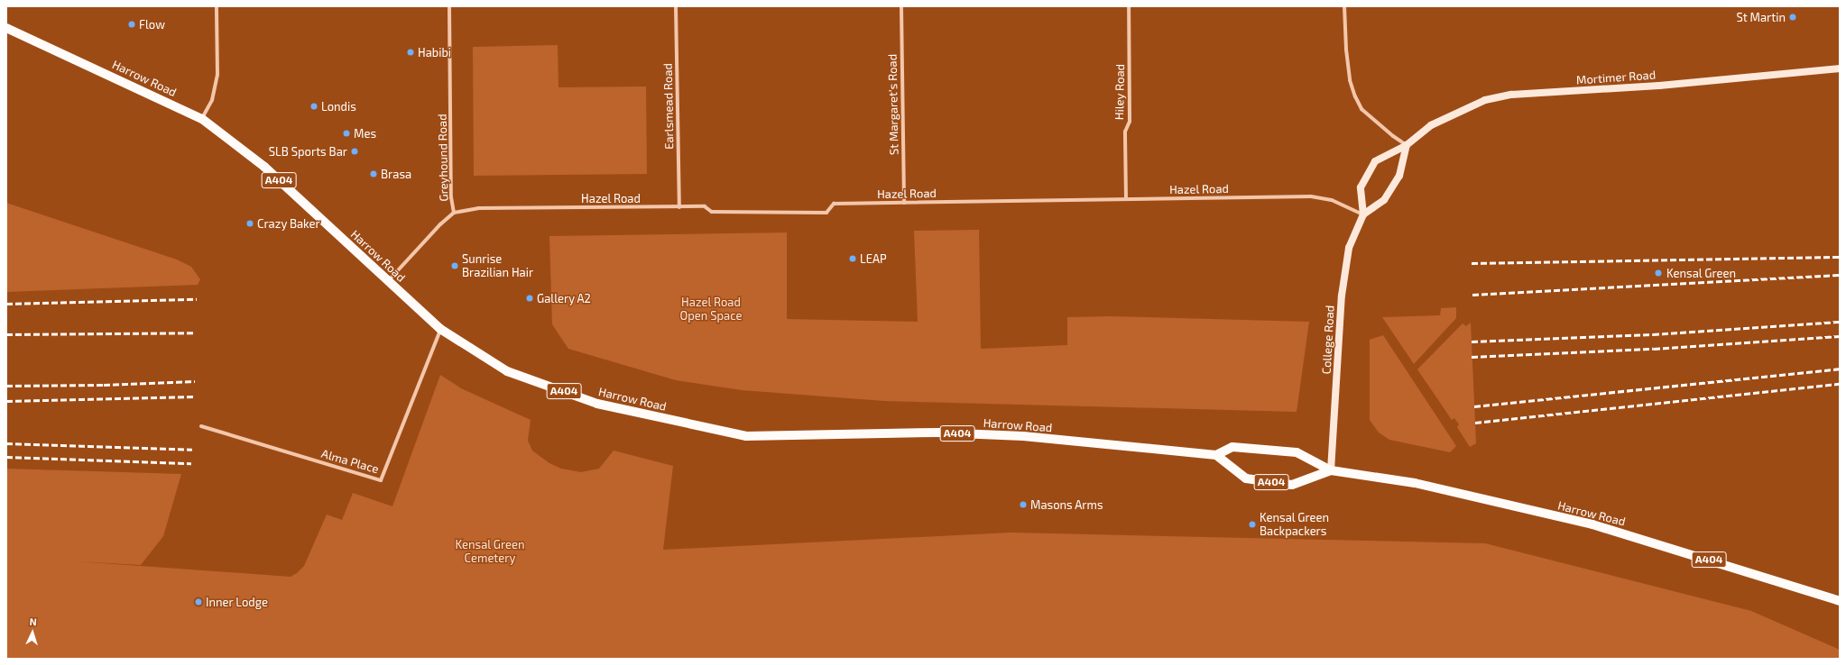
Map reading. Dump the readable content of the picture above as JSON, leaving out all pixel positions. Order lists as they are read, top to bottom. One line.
{"streets":{"main road":["Mortimer Road","Harrow Road","A404","College Road"],"street":["Hiley Road","St Margaret's Road","Earlsmead Road","Greyhound Road","Hazel Road","Alma Place"]},"crossings":[["Harrow Road","Greyhound Road"],["Harrow Road","College Road"],["Harrow Road","Alma Place"],["Hiley Road","Hazel Road"],["St Margaret's Road","Hazel Road"],["Earlsmead Road","Hazel Road"],["Greyhound Road","Hazel Road"],["Hazel Road","College Road"]],"parks":["Hazel Road Open Space","Kensal Green Cemetery"],"places":["St Martin","Flow","Habibi","Londis","Mes","SLB Sports Bar","Brasa","Crazy Baker","LEAP","Sunrise Brazilian Hair","Kensal Green","Gallery A2","Masons Arms","Kensal Green Backpackers","Inner Lodge"],"north":"top"}
